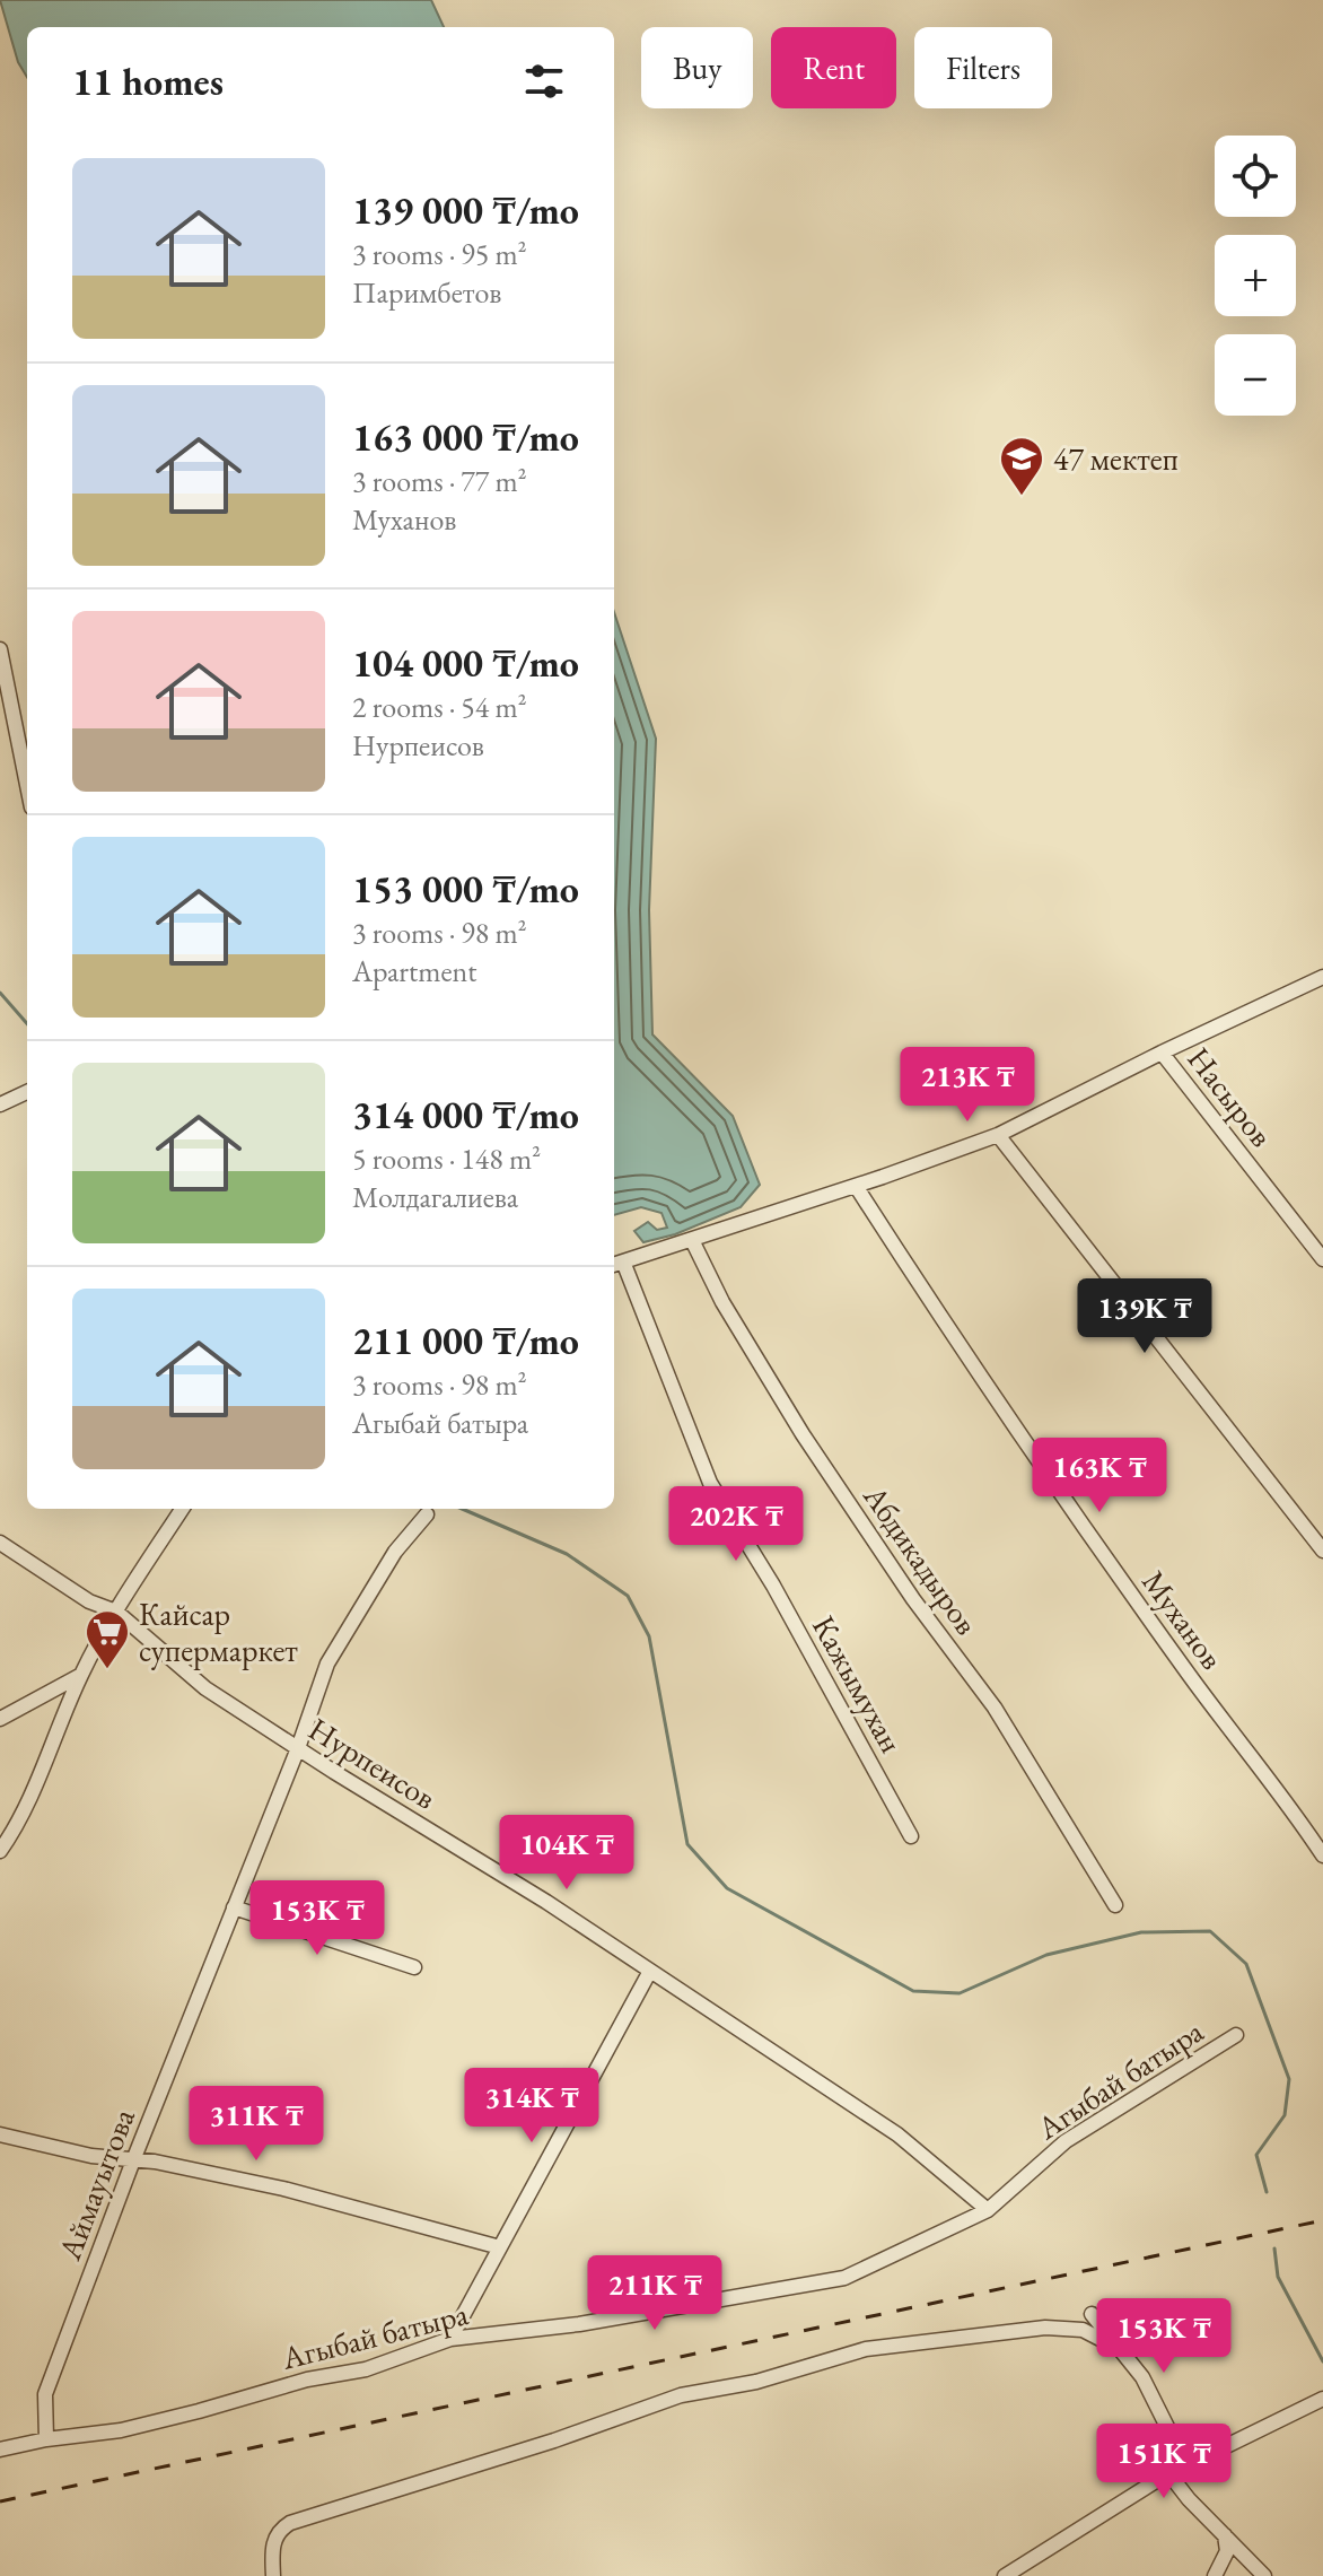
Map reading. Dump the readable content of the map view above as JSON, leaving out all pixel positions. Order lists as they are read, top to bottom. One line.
{"streets":{"street":["Насыров","Абдикадыров","Муханов","Кажымухан","Нурпеисов","Агыбай батыра","Аймауытова"]},"crossings":[["Нурпеисов","Агыбай батыра"],["Нурпеисов","Аймауытова"],["Агыбай батыра","Аймауытова"]],"places":{"school or university":["47 мектеп"],"supermarket":["Кайсар супермаркет"]},"page":{"chip":["Buy","Rent","Filters"],"heading":"11 homes","map_buttons":["+","−"],"list":[{"name":"139 000 ₸/mo","note":"3 rooms · 95 m² · Паримбетов"},{"name":"163 000 ₸/mo","note":"3 rooms · 77 m² · Муханов"},{"name":"104 000 ₸/mo","note":"2 rooms · 54 m² · Нурпеисов"},{"name":"153 000 ₸/mo","note":"3 rooms · 98 m² · Apartment"},{"name":"314 000 ₸/mo","note":"5 rooms · 148 m² · Молдагалиева"},{"name":"211 000 ₸/mo","note":"3 rooms · 98 m² · Агыбай батыра"}],"price":["213K ₸","139K ₸","163K ₸","202K ₸","104K ₸","153K ₸","314K ₸","311K ₸","211K ₸","153K ₸","151K ₸"]}}
